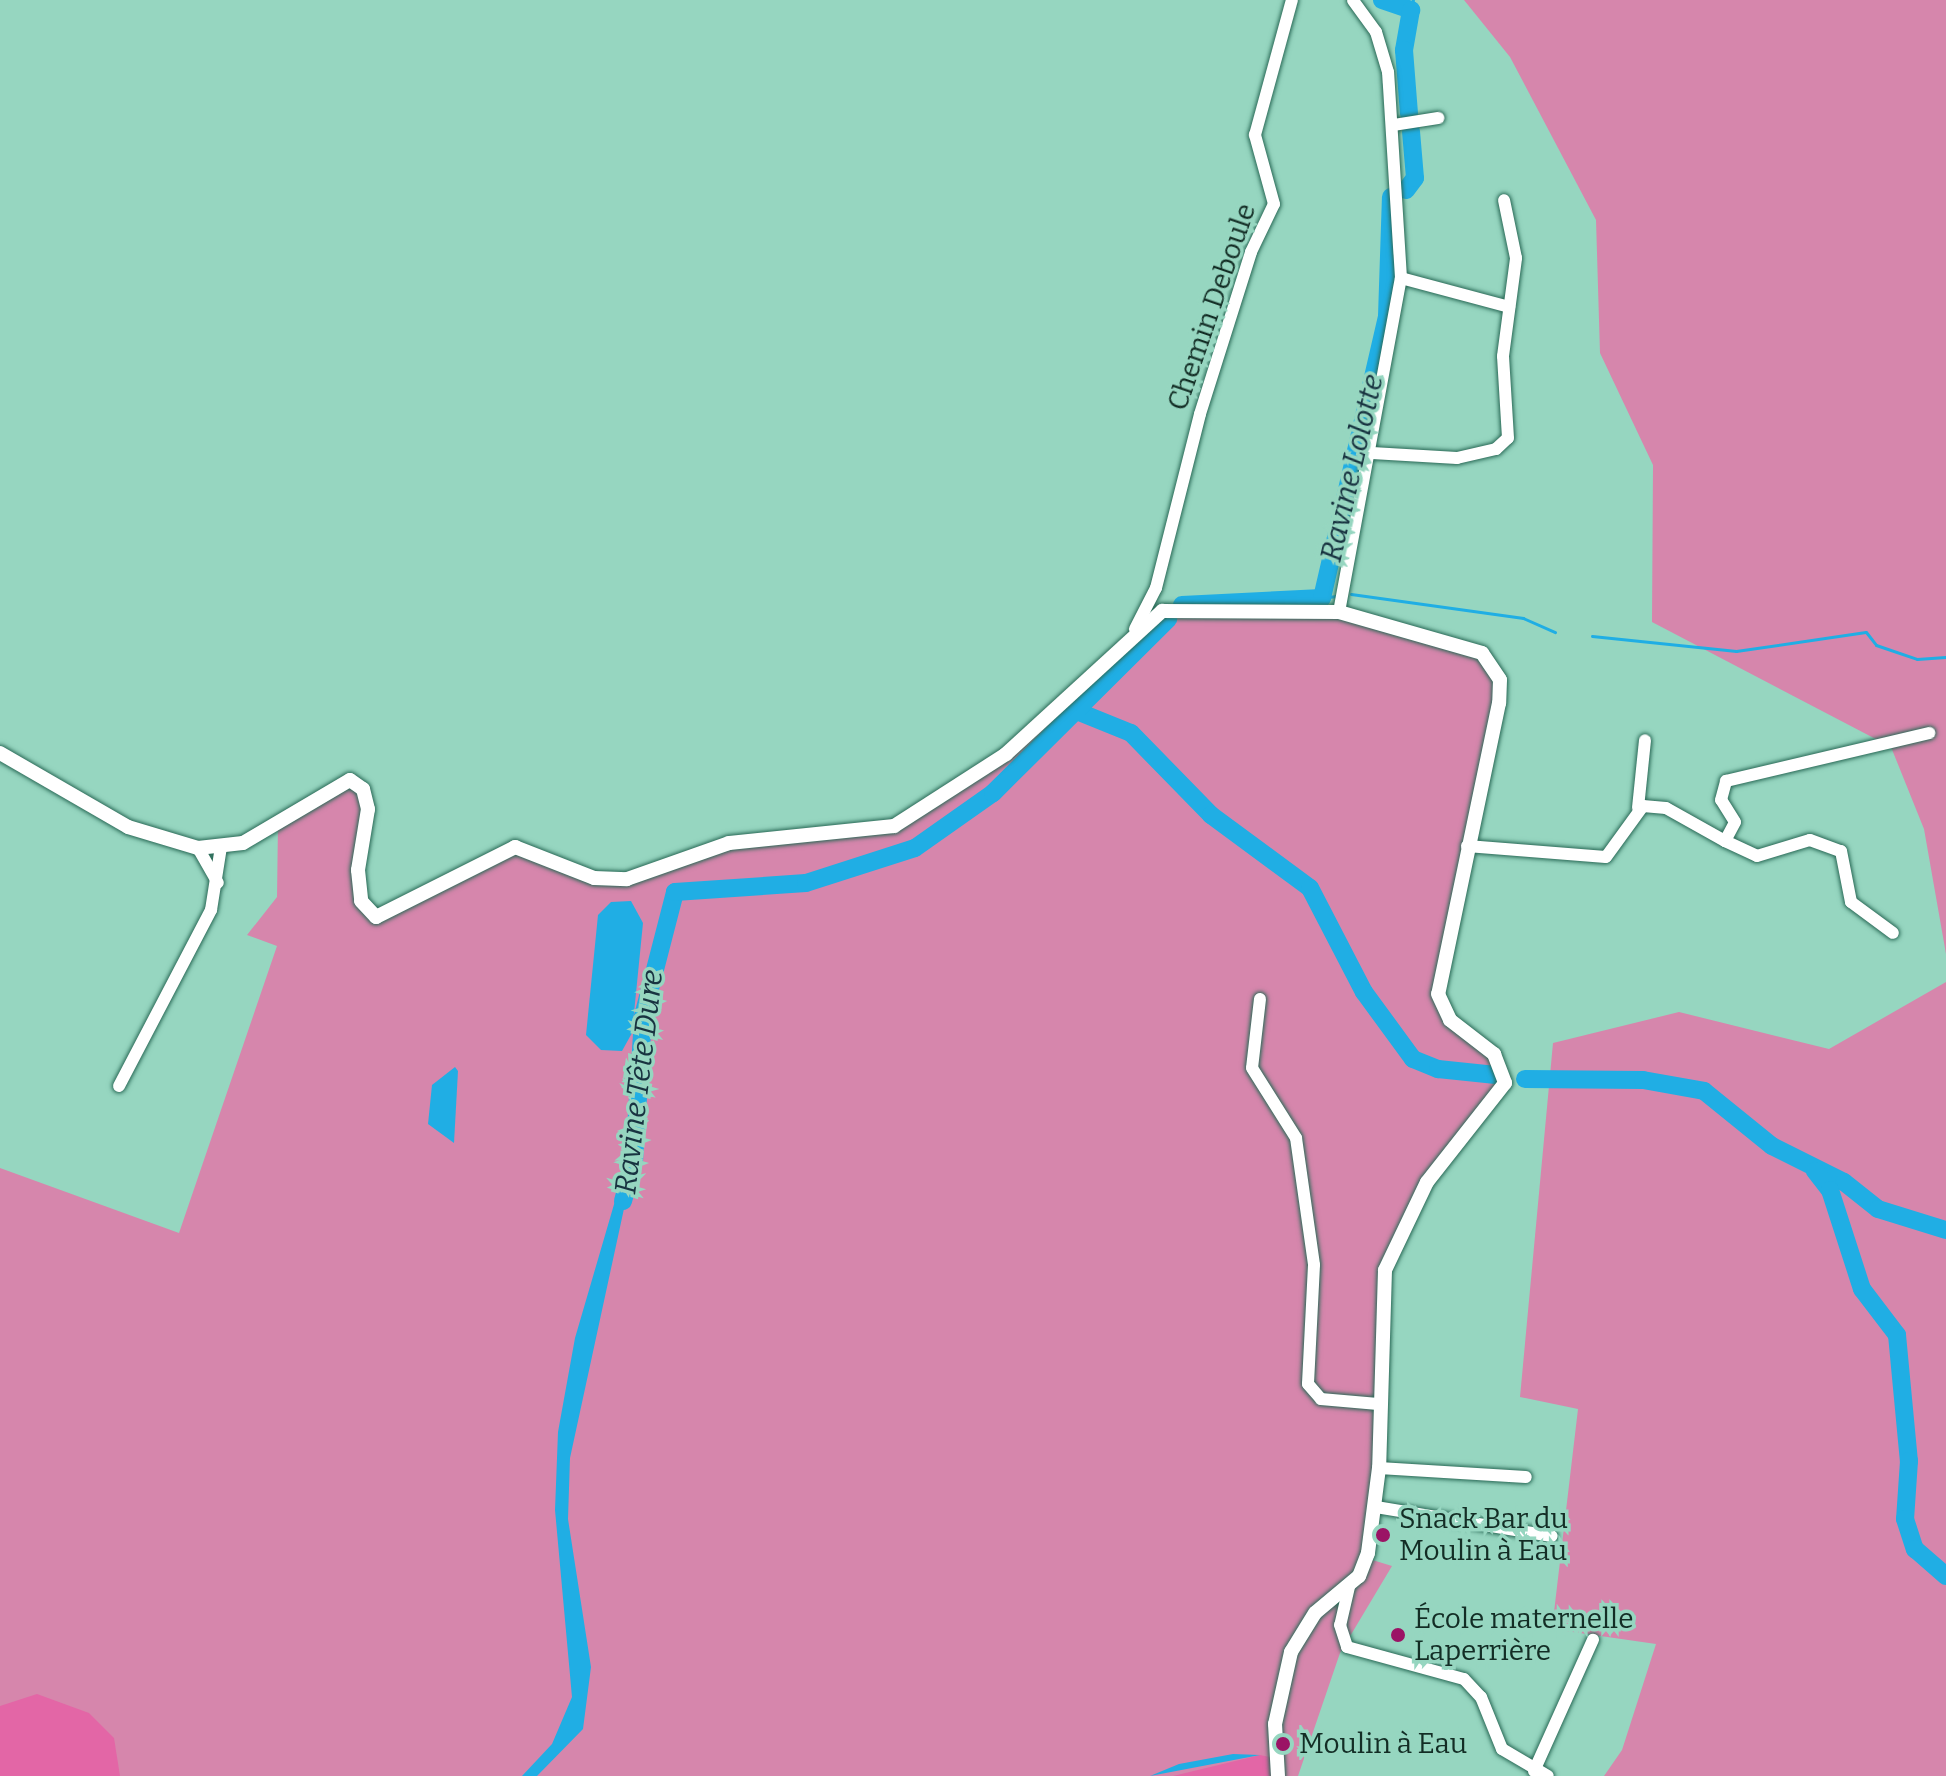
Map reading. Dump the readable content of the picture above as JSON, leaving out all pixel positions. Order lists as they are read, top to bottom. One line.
{"streets":{"street":["Chemin Deboule"]},"water":["Ravine Lolotte","Ravine Tête Dure"],"places":["Snack Bar du Moulin à Eau","École maternelle Laperrière","Moulin à Eau"]}
